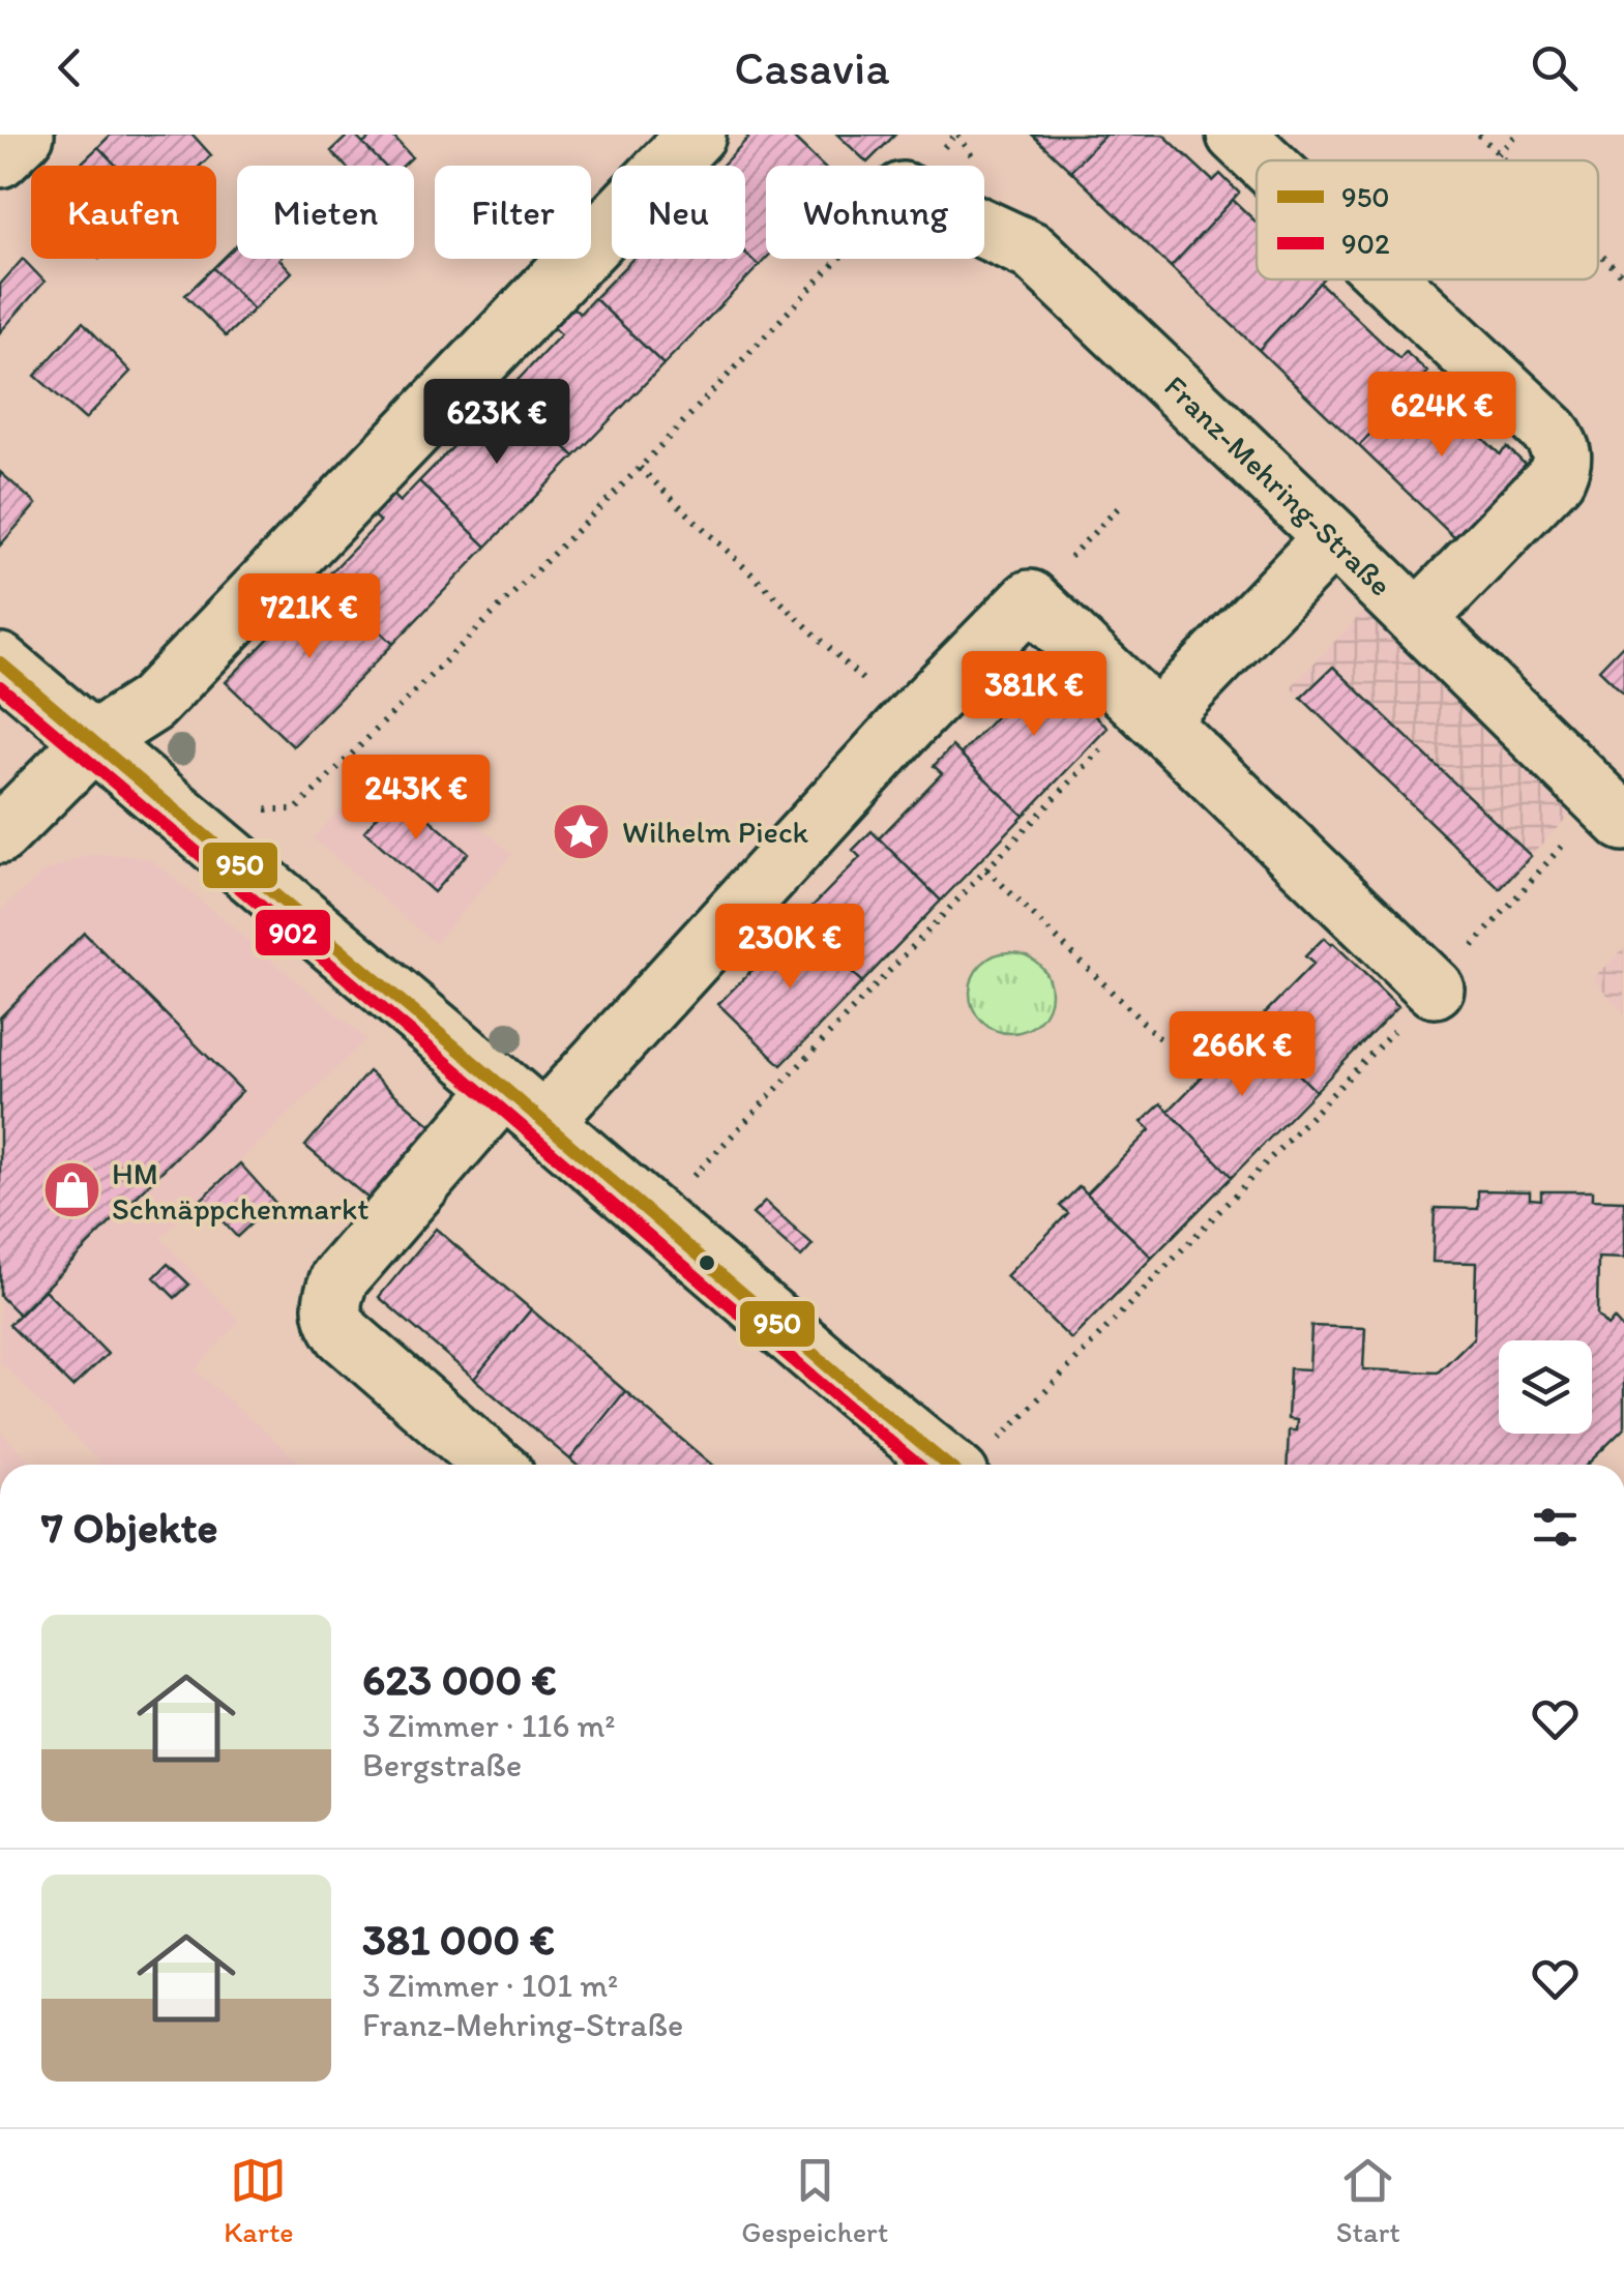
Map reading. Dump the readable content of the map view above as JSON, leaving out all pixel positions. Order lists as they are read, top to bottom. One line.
{"streets":{"street":["Franz-Mehring-Straße"]},"places":{"place":["Wilhelm Pieck"],"shop":["HM Schnäppchenmarkt"]},"lines":["transit line 950","transit line 902"],"legend":["950","902"],"page":{"header":"Casavia","chip":["Kaufen","Mieten","Filter","Neu","Wohnung"],"price":["624K €","623K €","721K €","381K €","243K €","230K €","266K €"],"heading":"7 Objekte","list":[{"name":"623 000 €","note":"3 Zimmer · 116 m² · Bergstraße"},{"name":"381 000 €","note":"3 Zimmer · 101 m² · Franz-Mehring-Straße"}],"tabs":["Karte","Gespeichert","Start"]}}
